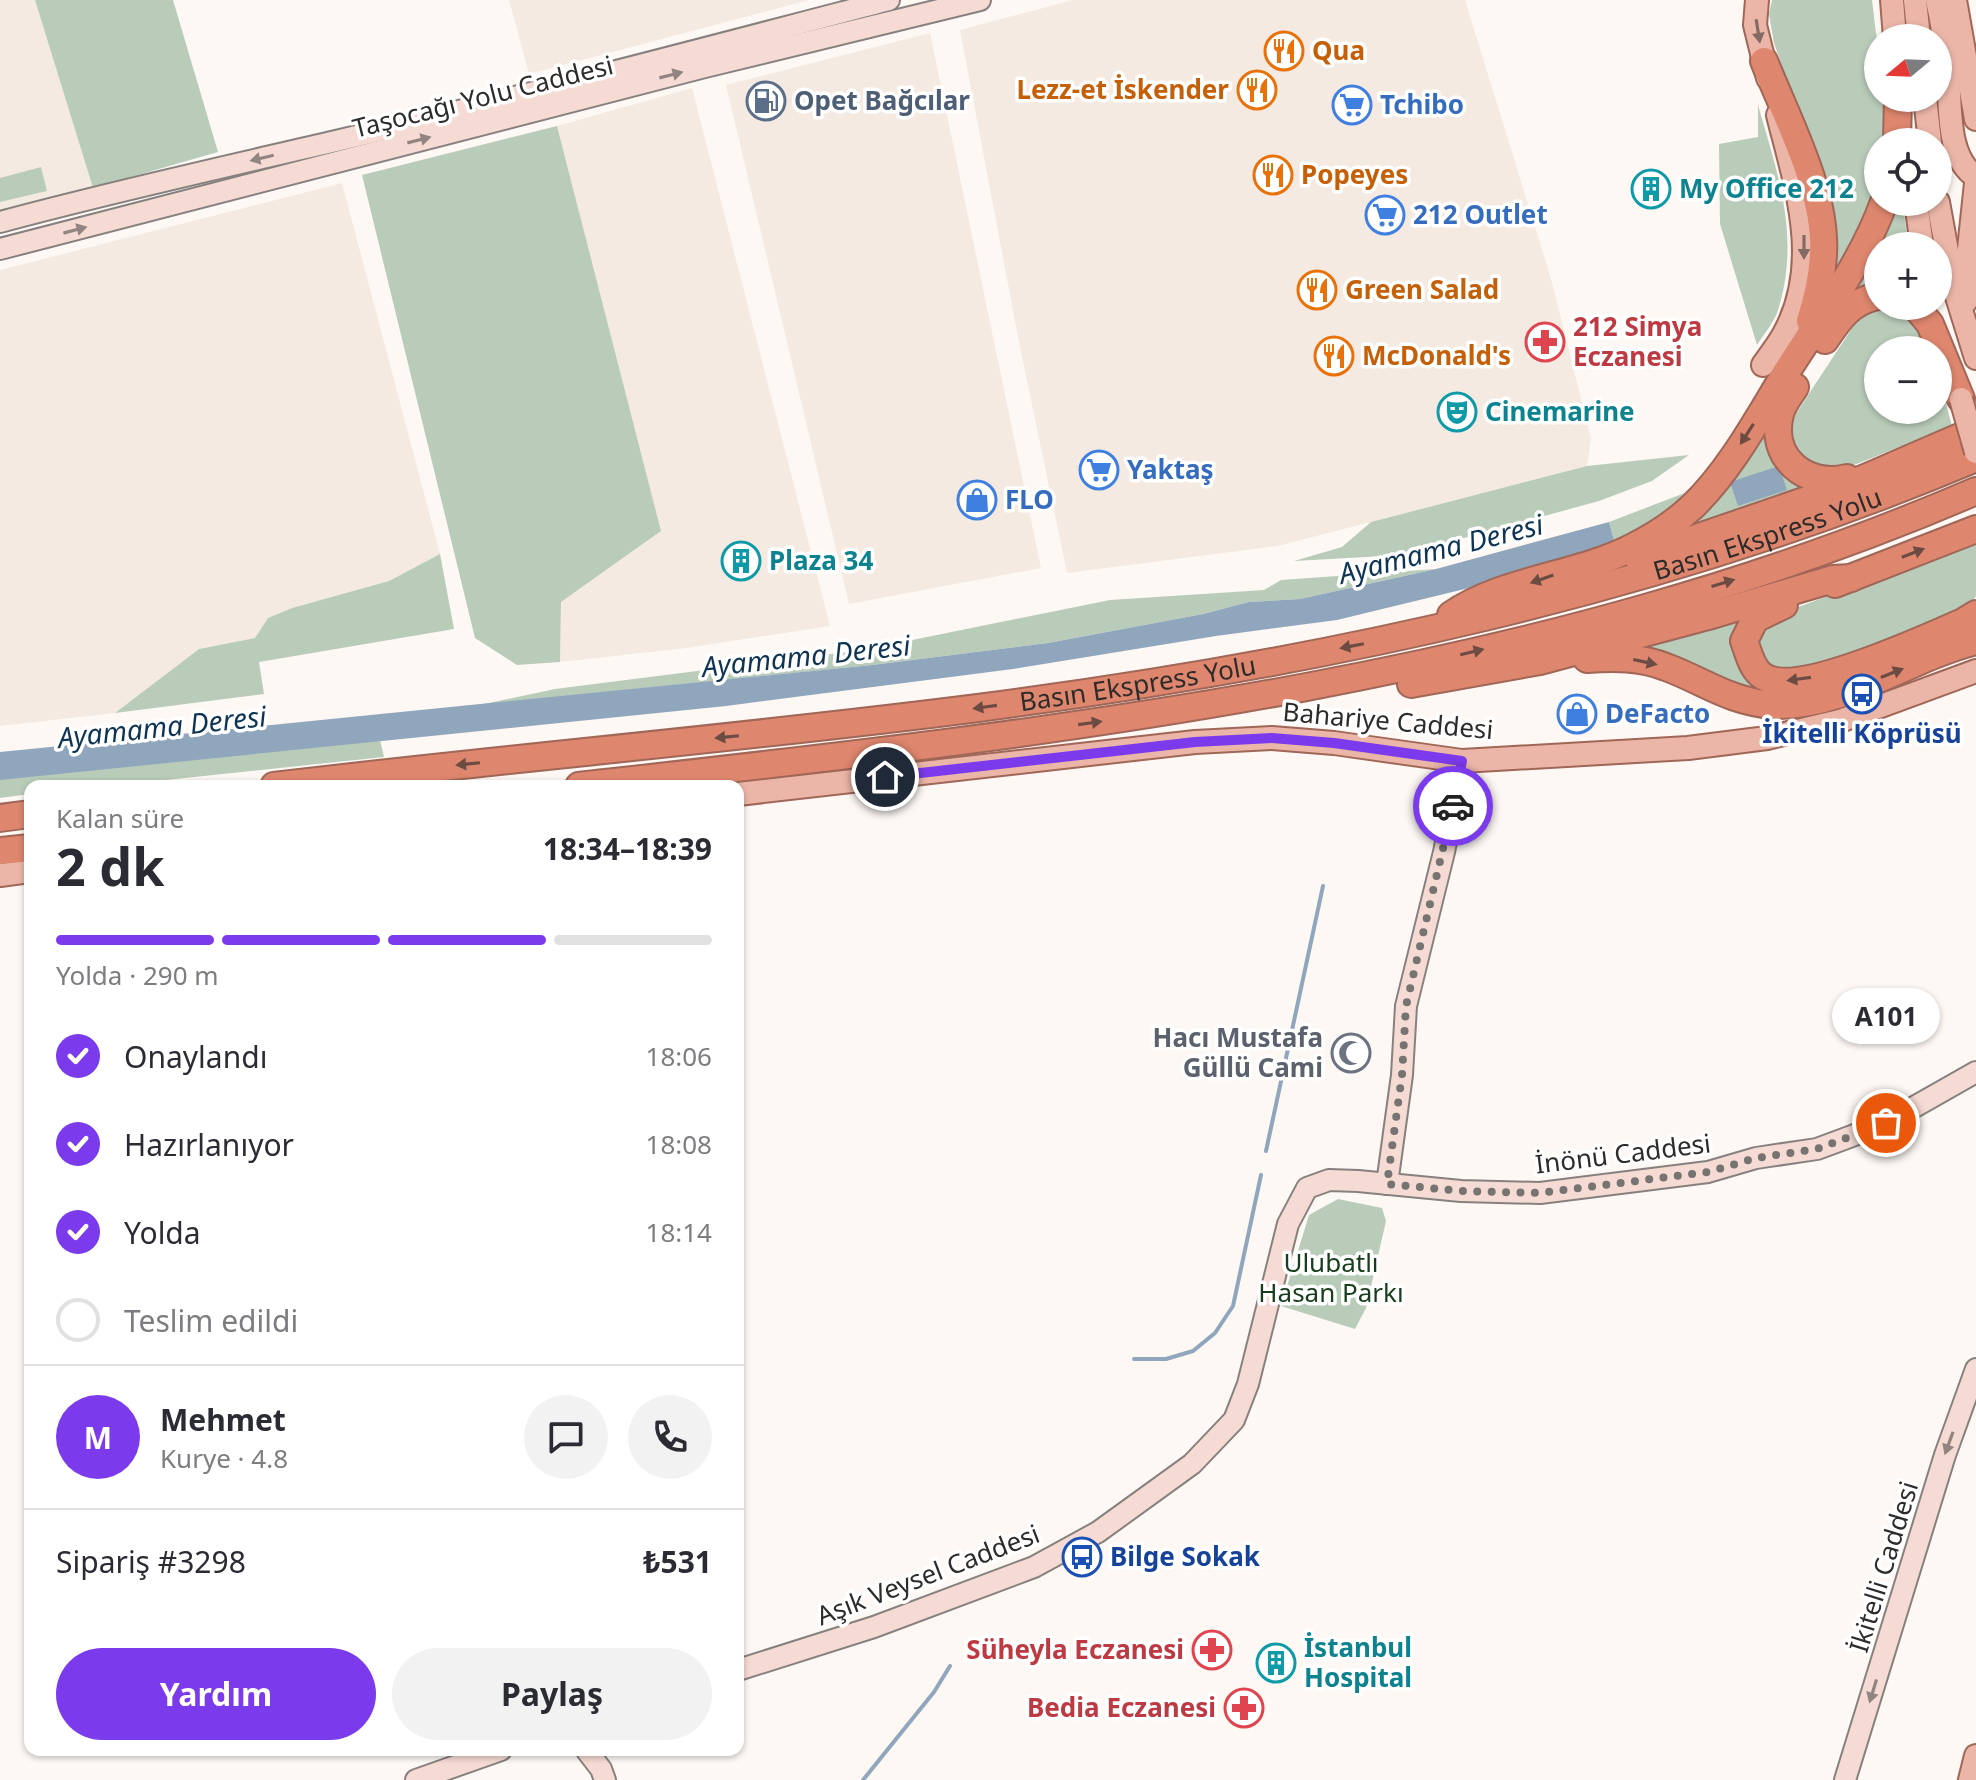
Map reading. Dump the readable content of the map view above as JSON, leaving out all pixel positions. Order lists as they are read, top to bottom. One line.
{"streets":{"highway":["Basın Ekspress Yolu"],"main road":["Taşocağı Yolu Caddesi","Bahariye Caddesi","İnönü Caddesi","İkitelli Caddesi","Aşık Veysel Caddesi"]},"crossings":[["İnönü Caddesi","Aşık Veysel Caddesi"]],"one_way":["İkitelli Caddesi"],"water":["Ayamama Deresi"],"parks":["Ulubatlı Hasan Parkı"],"places":{"restaurant":["Qua","Lezz-et İskender","Popeyes","Green Salad","McDonald's"],"fuel station":["Opet Bağcılar"],"supermarket":["Tchibo","212 Outlet","Yaktaş"],"building":["My Office 212","Plaza 34","İstanbul Hospital"],"pharmacy":["212 Simya Eczanesi","Süheyla Eczanesi","Bedia Eczanesi"],"theatre":["Cinemarine"],"shop":["FLO","DeFacto"],"bus stop":["İkitelli Köprüsü","Bilge Sokak"],"mosque":["Hacı Mustafa Güllü Cami"],"other":["A101"]},"north":"left","page":{"map_buttons":["+","−"],"heading":["2 dk","Kalan süre","18:34–18:39"],"panel":["Mehmet","Kurye · 4.8","Sipariş #3298","₺531"],"bar":"Yolda · 290 m","bubble":"A101","list":[["Onaylandı","18:06"],["Hazırlanıyor","18:08"],["Yolda","18:14"],"Teslim edildi"],"round":"M","buttons":["Yardım","Paylaş"]}}
